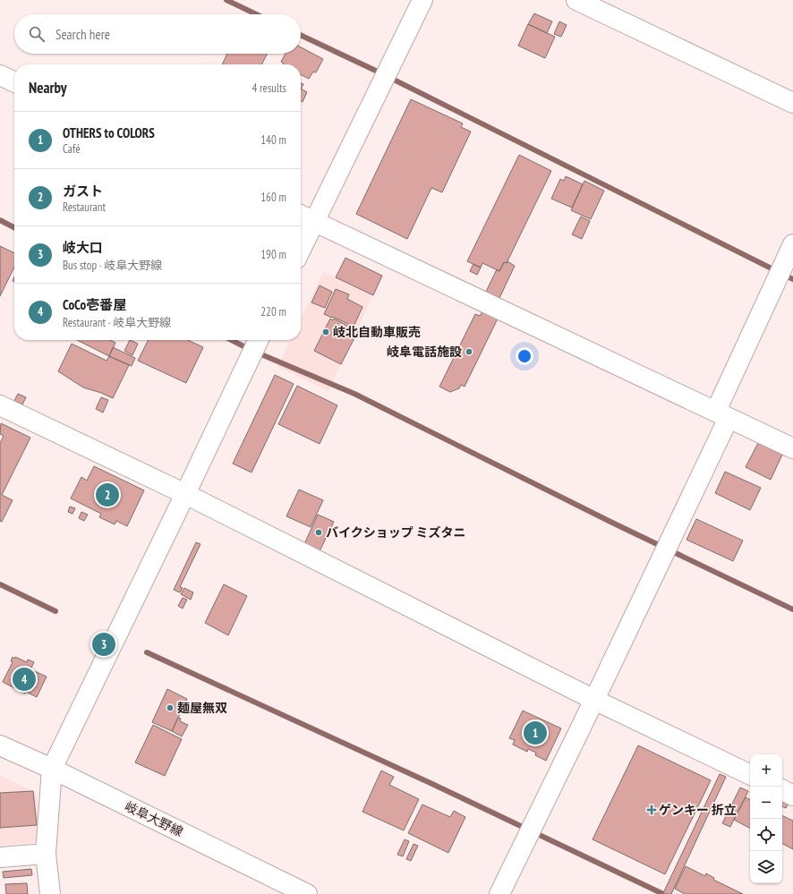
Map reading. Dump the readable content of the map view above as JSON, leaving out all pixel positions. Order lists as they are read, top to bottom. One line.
{"streets":{"street":["岐阜大野線"]},"places":{"other":["岐北自動車販売","岐阜電話施設","バイクショップ ミズタニ","麺屋無双"],"health":["ゲンキー 折立"]},"page":{"search":"Search here","heading":["Nearby","4 results"],"list":[{"mark":"1","name":"OTHERS to COLORS","note":"Café","value":"140 m"},{"mark":"2","name":"ガスト","note":"Restaurant","value":"160 m"},{"mark":"3","name":"岐大口","note":"Bus stop · 岐阜大野線","value":"190 m"},{"mark":"4","name":"CoCo壱番屋","note":"Restaurant · 岐阜大野線","value":"220 m"}],"pins":["2","3","4","1"],"map_buttons":["+","−"]}}
